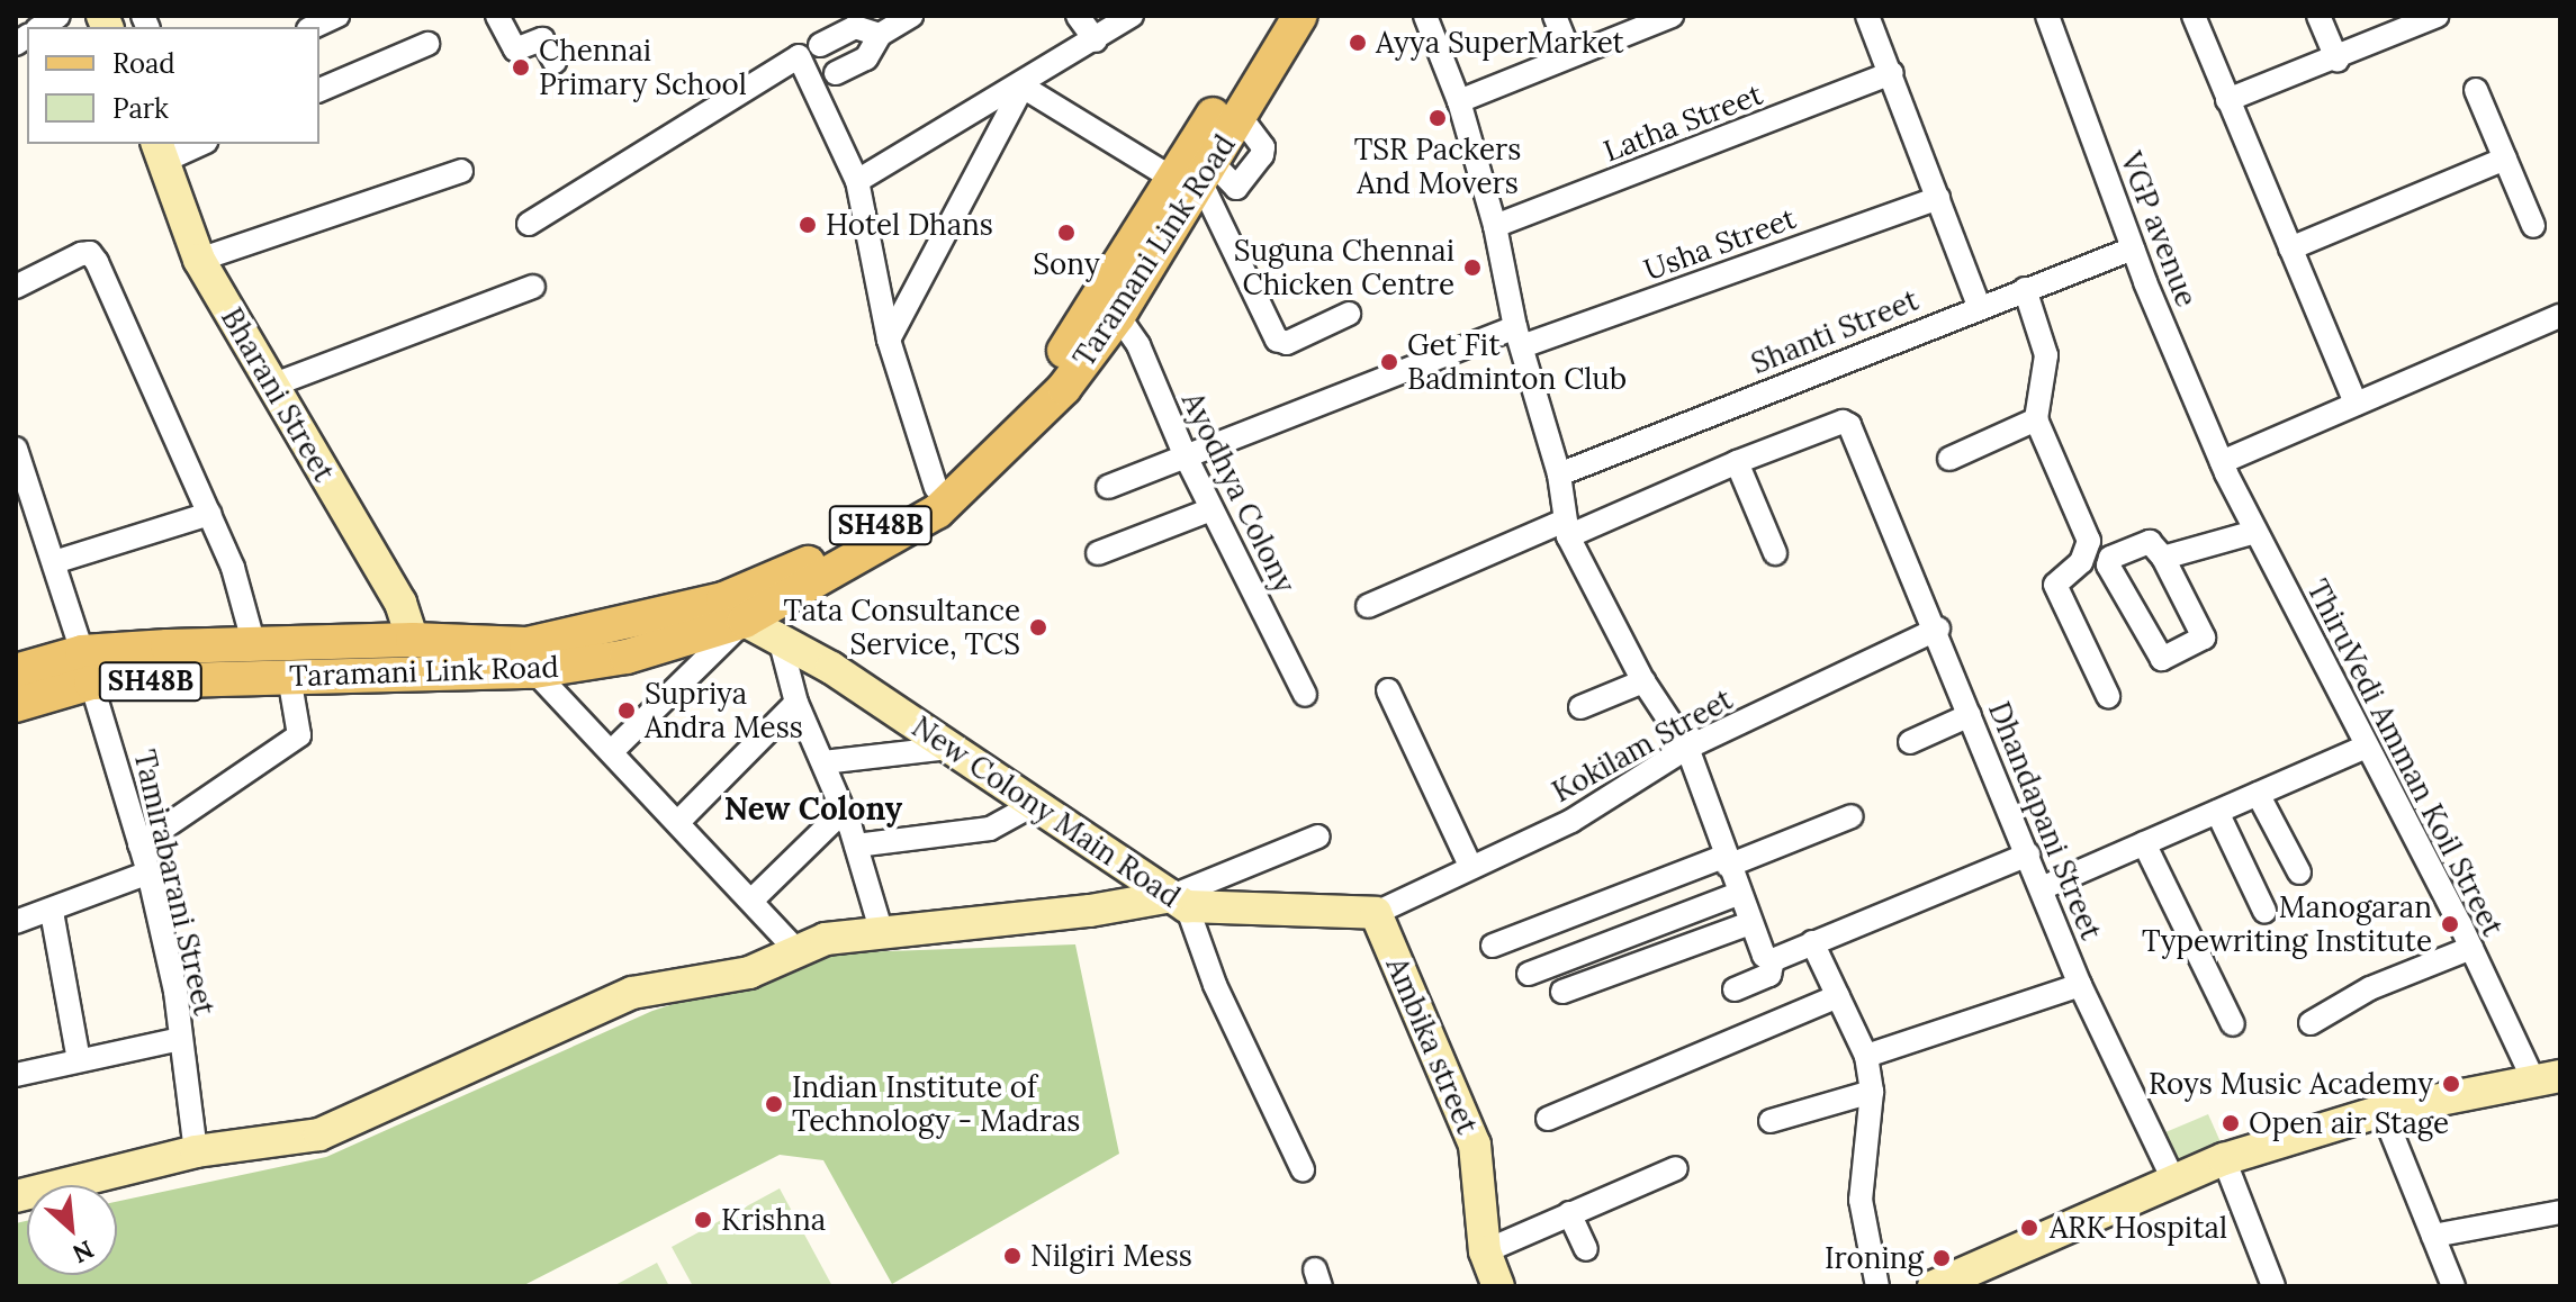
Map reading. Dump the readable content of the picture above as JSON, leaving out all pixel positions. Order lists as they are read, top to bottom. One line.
{"streets":{"main road":["Taramani Link Road","SH48B"],"street":["Latha Street","VGP avenue","Usha Street","Shanti Street","Bharani Street","Ayodhya Colony","Kokilam Street","ThiruVedi Amman Koil Street","New Colony Main Road","Dhandapani Street","Tamirabarani Street","Ambika street"]},"crossings":[["VGP avenue","Shanti Street"],["VGP avenue","ThiruVedi Amman Koil Street"],["Usha Street","Ayodhya Colony"],["Taramani Link Road","Bharani Street"],["Taramani Link Road","Ayodhya Colony"],["Taramani Link Road","New Colony Main Road"],["Taramani Link Road","Tamirabarani Street"],["Kokilam Street","New Colony Main Road"],["Kokilam Street","Dhandapani Street"],["Kokilam Street","Ambika street"],["New Colony Main Road","Ambika street"]],"districts":["New Colony"],"places":["Ayya SuperMarket","Chennai Primary School","TSR Packers And Movers","Hotel Dhans","Sony","Suguna Chennai Chicken Centre","Get Fit Badminton Club","Tata Consultance Service, TCS","Supriya Andra Mess","Manogaran Typewriting Institute","Roys Music Academy","Indian Institute of Technology - Madras","Open air Stage","Krishna","ARK Hospital","Nilgiri Mess","Ironing"],"legend":["Road","Park"],"north":"bottom right"}
